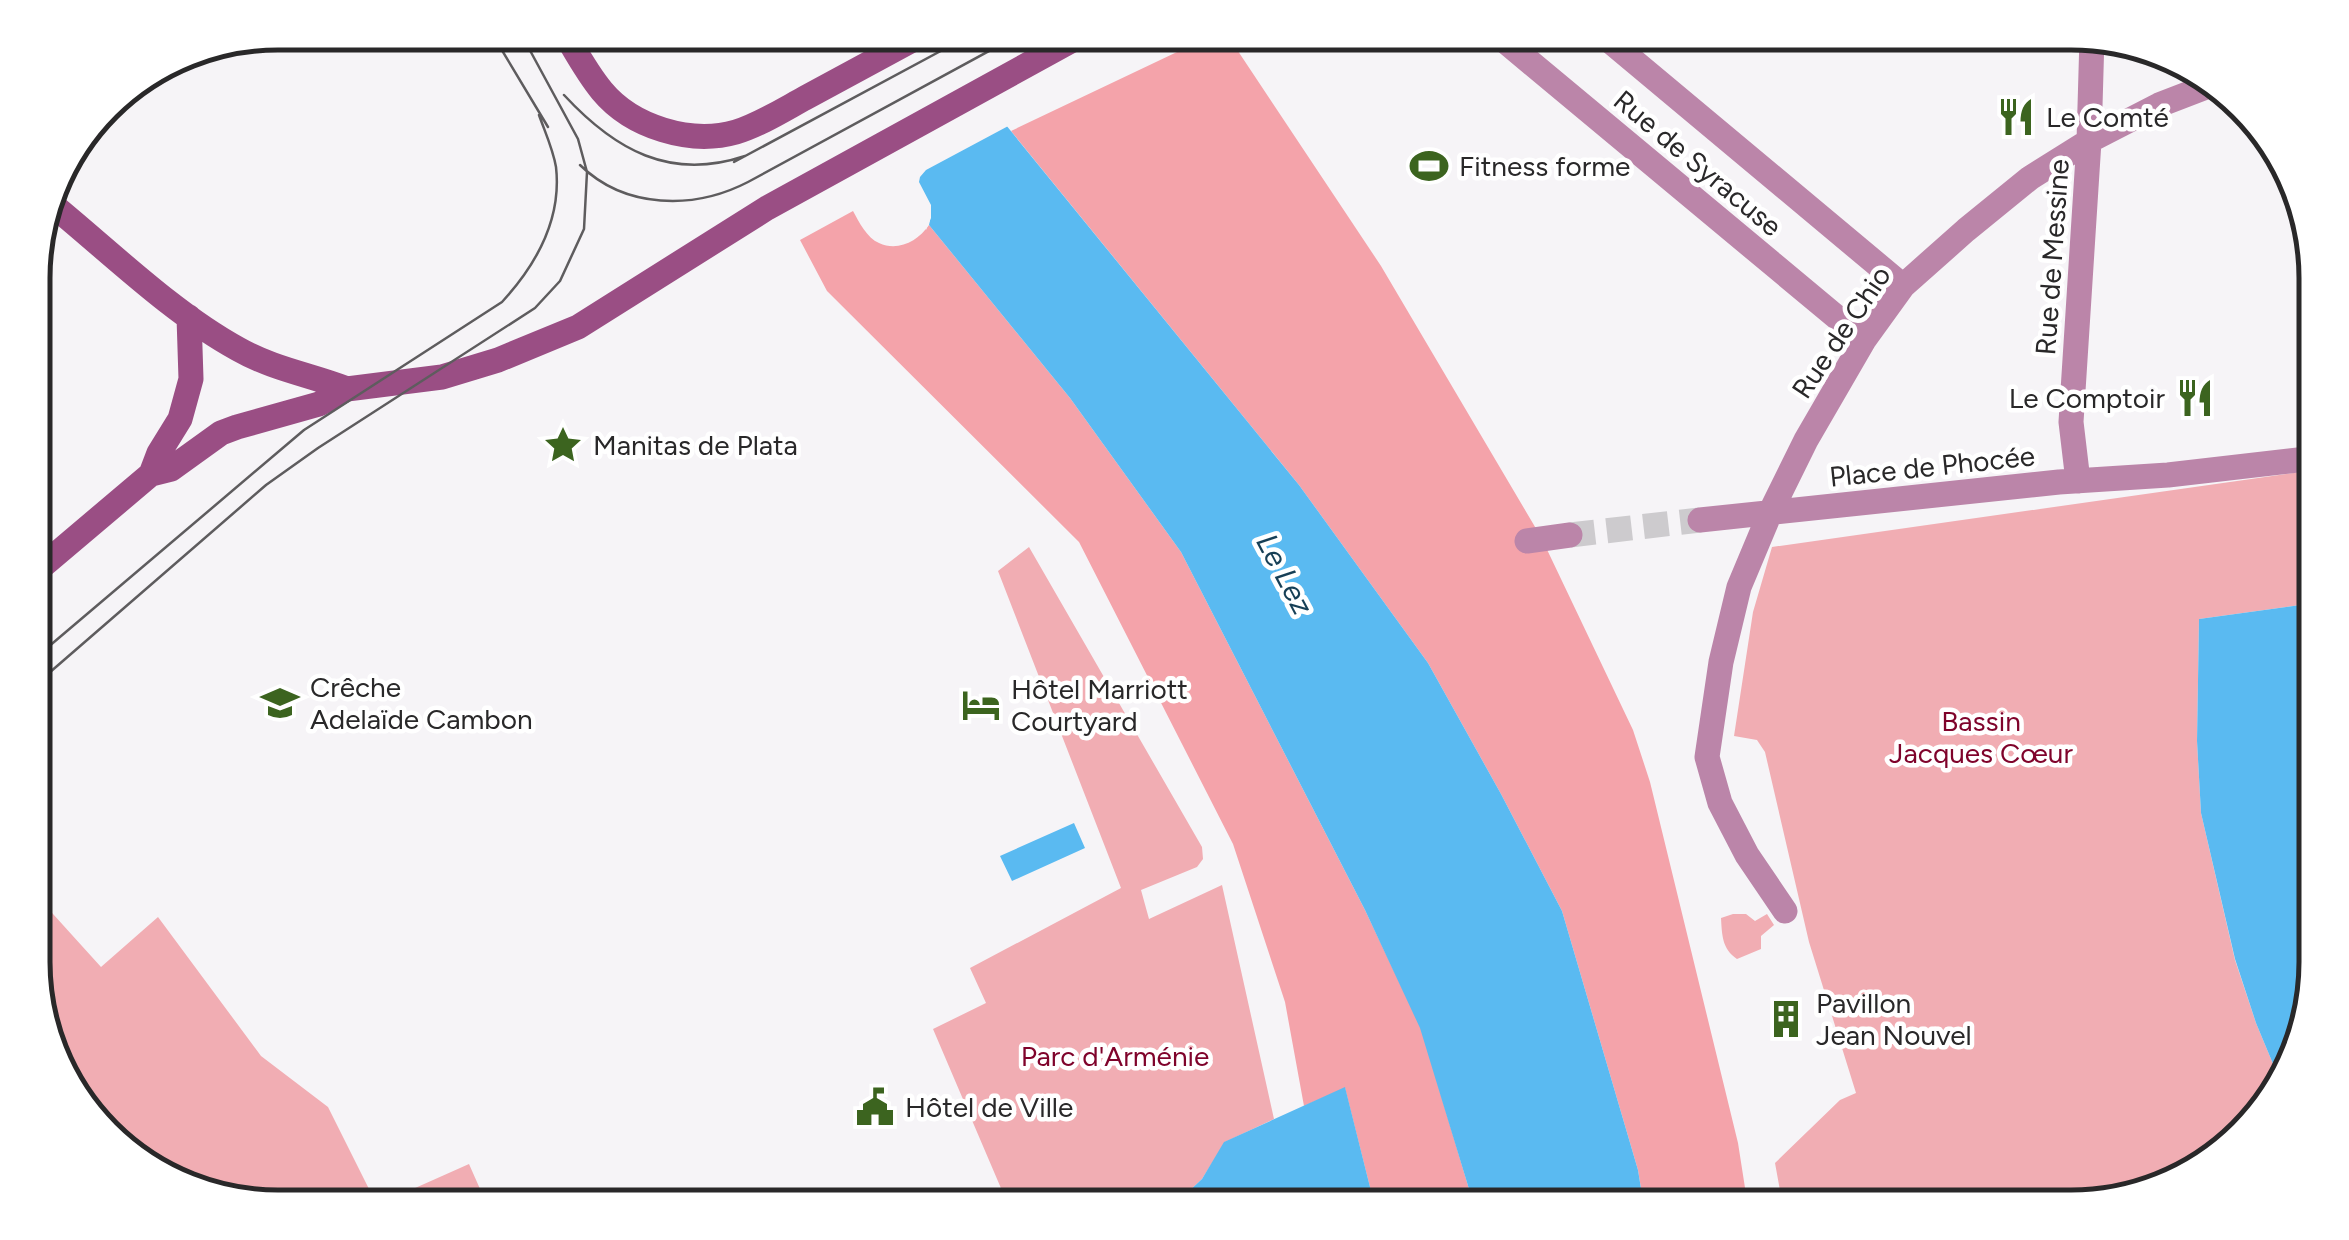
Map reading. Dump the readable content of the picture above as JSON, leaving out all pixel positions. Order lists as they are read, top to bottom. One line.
{"streets":{"street":["Rue de Syracuse","Rue de Messine","Rue de Chio","Place de Phocée"]},"crossings":[["Rue de Syracuse","Rue de Chio"],["Rue de Messine","Rue de Chio"],["Rue de Messine","Place de Phocée"],["Rue de Chio","Place de Phocée"]],"water":["Le Lez"],"parks":["Bassin Jacques Cœur","Parc d'Arménie"],"places":{"restaurant":["Le Comté","Le Comptoir"],"sports":["Fitness forme"],"place":["Manitas de Plata"],"school or university":["Crêche Adelaïde Cambon"],"hotel":["Hôtel Marriott Courtyard"],"building":["Pavillon Jean Nouvel"],"public building":["Hôtel de Ville"]}}
